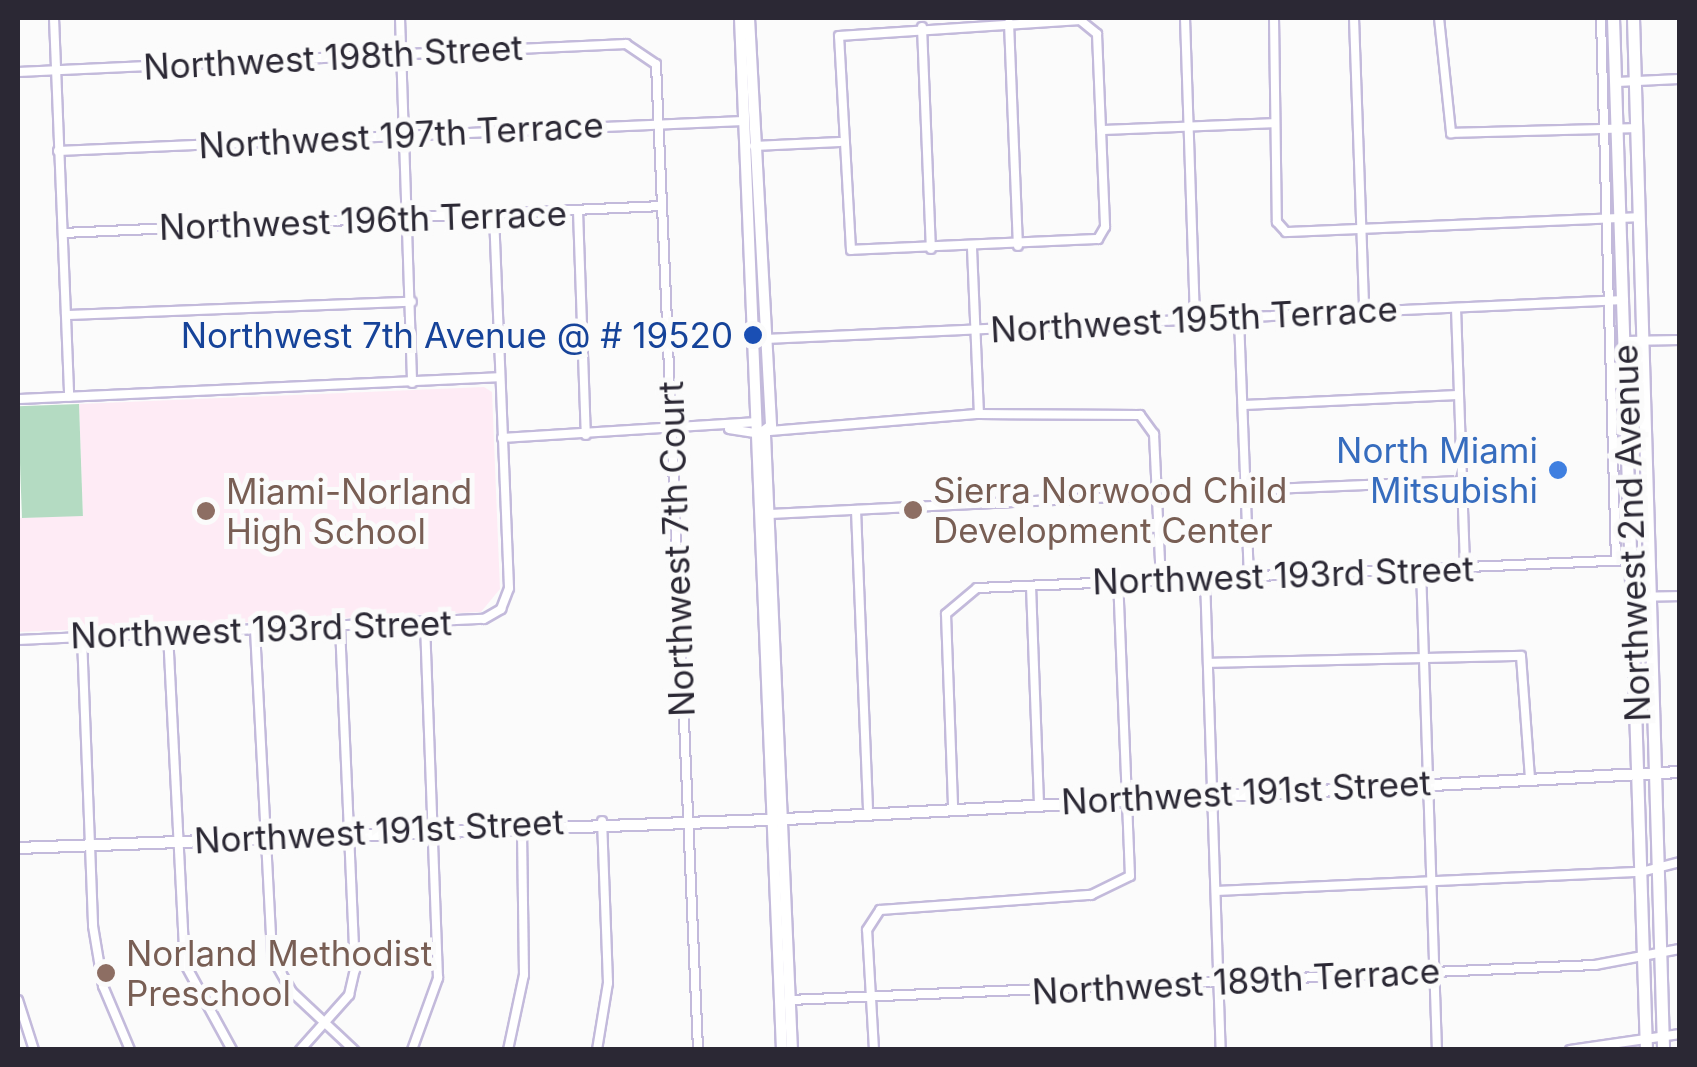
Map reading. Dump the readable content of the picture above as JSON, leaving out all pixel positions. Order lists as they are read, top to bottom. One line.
{"streets":{"main road":["Northwest 2nd Avenue"],"street":["Northwest 198th Street","Northwest 197th Terrace","Northwest 196th Terrace","Northwest 195th Terrace","Northwest 7th Court","Northwest 193rd Street","Northwest 191st Street","Northwest 189th Terrace"]},"crossings":[["Northwest 198th Street","Northwest 7th Court"],["Northwest 197th Terrace","Northwest 7th Court"],["Northwest 196th Terrace","Northwest 7th Court"],["Northwest 195th Terrace","Northwest 2nd Avenue"],["Northwest 2nd Avenue","Northwest 193rd Street"],["Northwest 2nd Avenue","Northwest 191st Street"],["Northwest 2nd Avenue","Northwest 189th Terrace"],["Northwest 7th Court","Northwest 191st Street"],["Northwest 193rd Street","Northwest 191st Street"]],"places":["Northwest 7th Avenue @ # 19520","North Miami Mitsubishi","Sierra Norwood Child Development Center","Miami-Norland High School","Norland Methodist Preschool"]}
